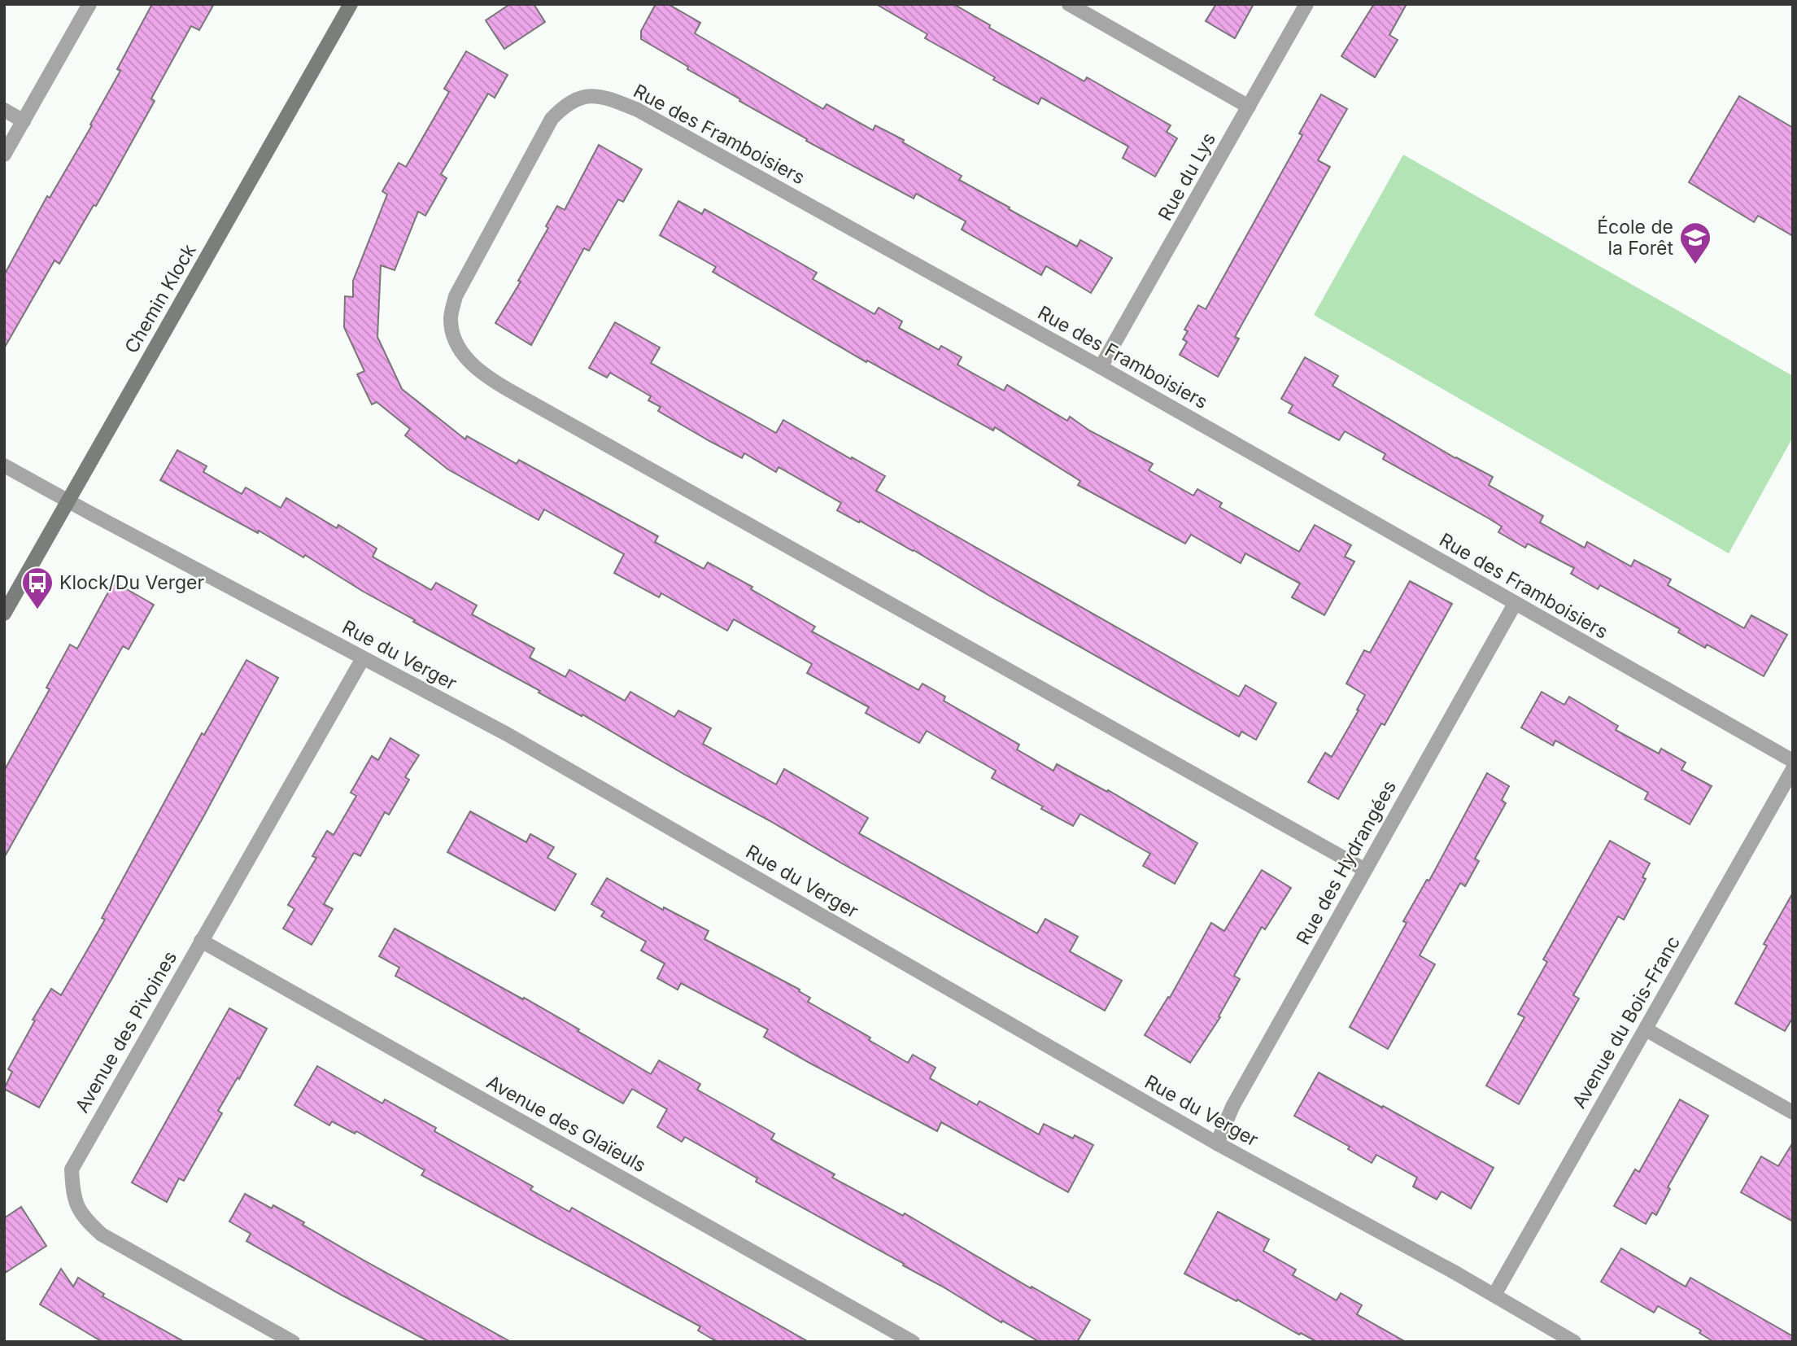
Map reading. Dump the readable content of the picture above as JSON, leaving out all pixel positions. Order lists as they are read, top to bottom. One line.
{"streets":{"main road":["Chemin Klock"],"street":["Rue des Framboisiers","Rue du Lys","Rue du Verger","Rue des Hydrangées","Avenue du Bois-Franc","Avenue des Pivoines","Avenue des Glaïeuls"]},"crossings":[["Rue des Framboisiers","Rue du Lys"],["Rue des Framboisiers","Rue des Hydrangées"],["Chemin Klock","Rue du Verger"],["Rue du Verger","Rue des Hydrangées"],["Rue du Verger","Avenue du Bois-Franc"],["Rue du Verger","Avenue des Pivoines"],["Avenue des Pivoines","Avenue des Glaïeuls"]],"places":{"school or university":["École de la Forêt"],"bus stop":["Klock/Du Verger"]}}
